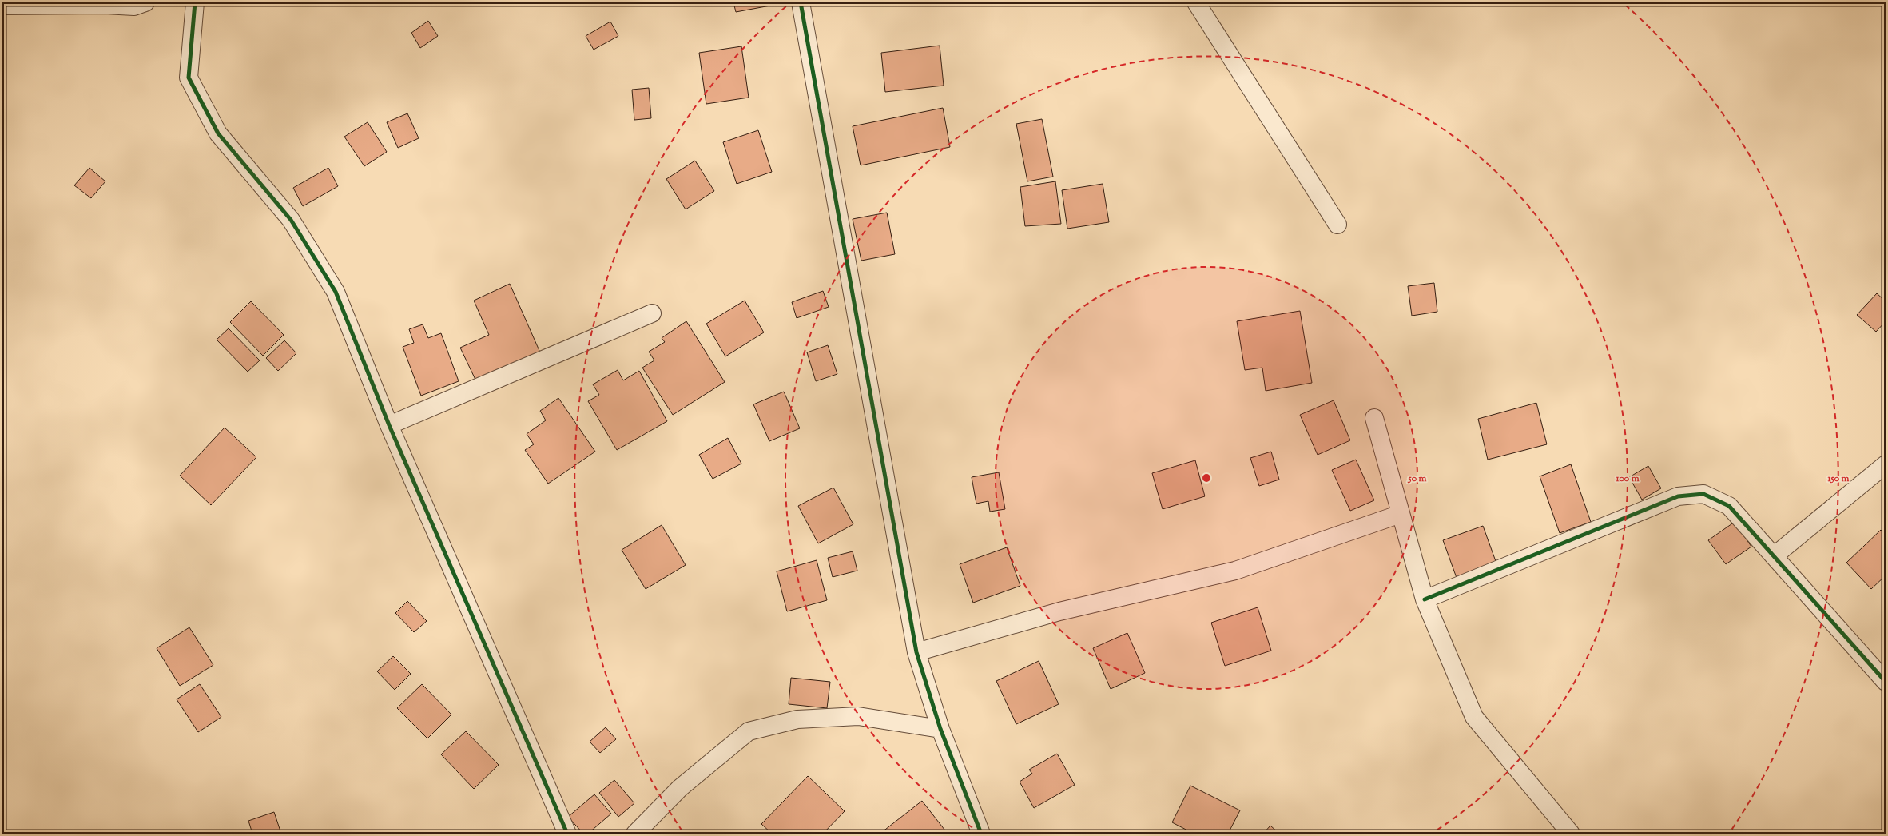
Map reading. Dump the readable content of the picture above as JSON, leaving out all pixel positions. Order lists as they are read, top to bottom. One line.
{"rings":["50 m","100 m","150 m"]}
